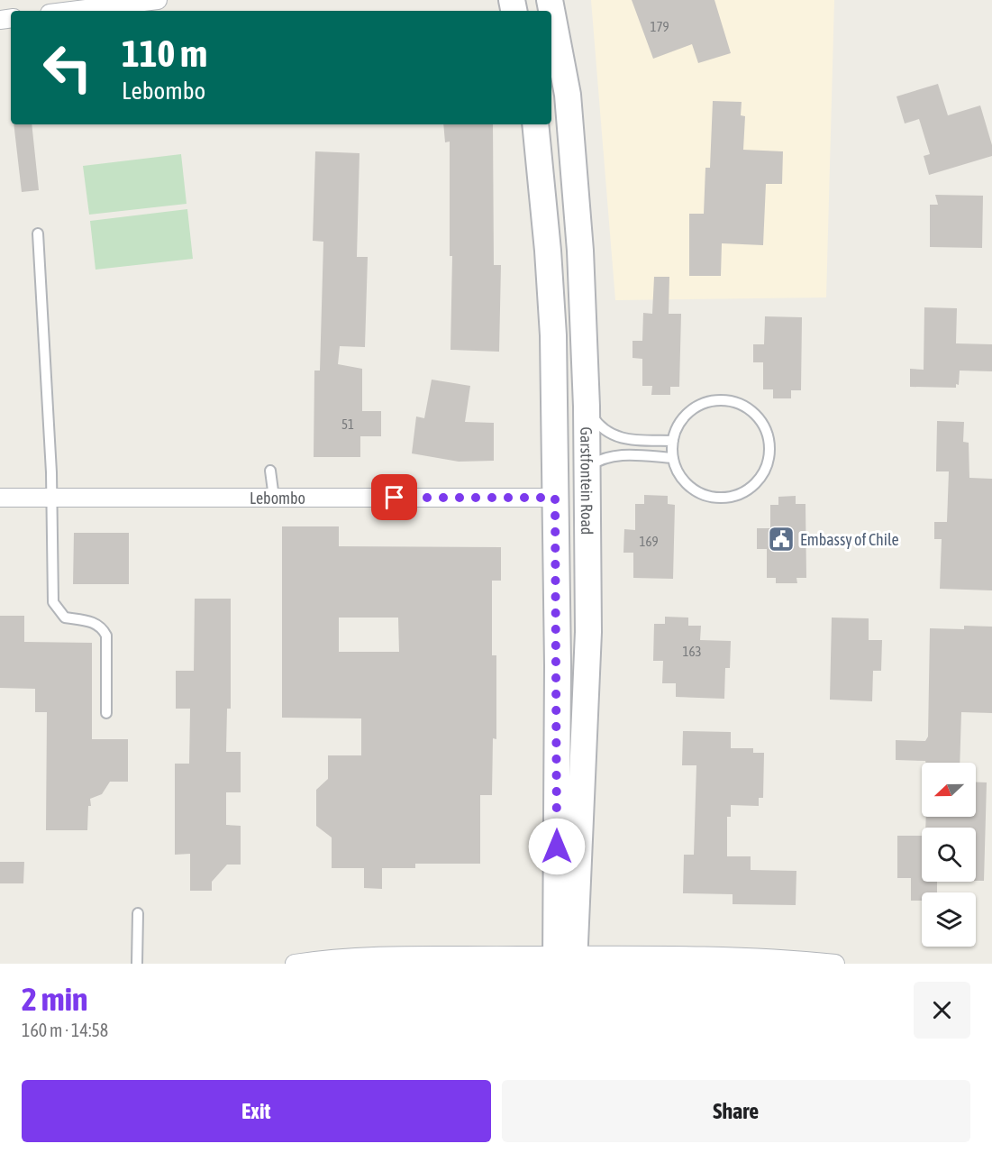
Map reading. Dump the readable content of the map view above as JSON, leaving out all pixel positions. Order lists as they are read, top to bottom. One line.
{"streets":{"main road":["Garstfontein Road"],"street":["Lebombo"]},"crossings":[["Garstfontein Road","Lebombo"]],"places":{"public building":["Embassy of Chile"]},"house_numbers":["179","51","169","163"],"north":"left","page":{"turn":["110 m","Lebombo"],"heading":["2 min","160 m · 14:58"],"buttons":["Exit","Share"]}}
